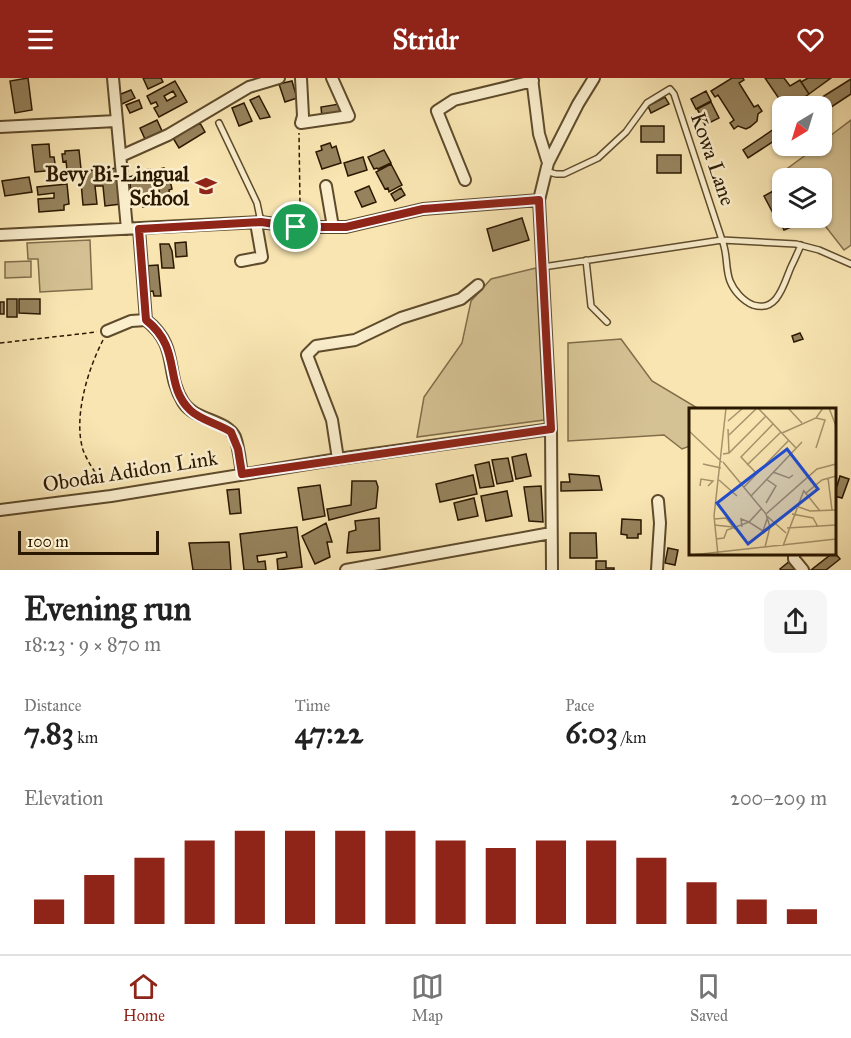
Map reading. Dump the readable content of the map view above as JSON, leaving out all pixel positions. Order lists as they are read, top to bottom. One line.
{"streets":{"street":["Obodai Adidon Link"],"lane":["Kowa Lane"]},"places":{"school or university":["Bevy Bi-Lingual School"]},"scale_bar":"100 m","north":"bottom left","page":{"header":"Stridr","scale":"100 m","heading":["Evening run","18:23 · 9 × 870 m"],"stats":[["Distance","7.83 km"],["Time","47:22"],["Pace","6:03 /km"]],"chart":["Elevation","200–209 m"],"tabs":["Home","Map","Saved"]}}
